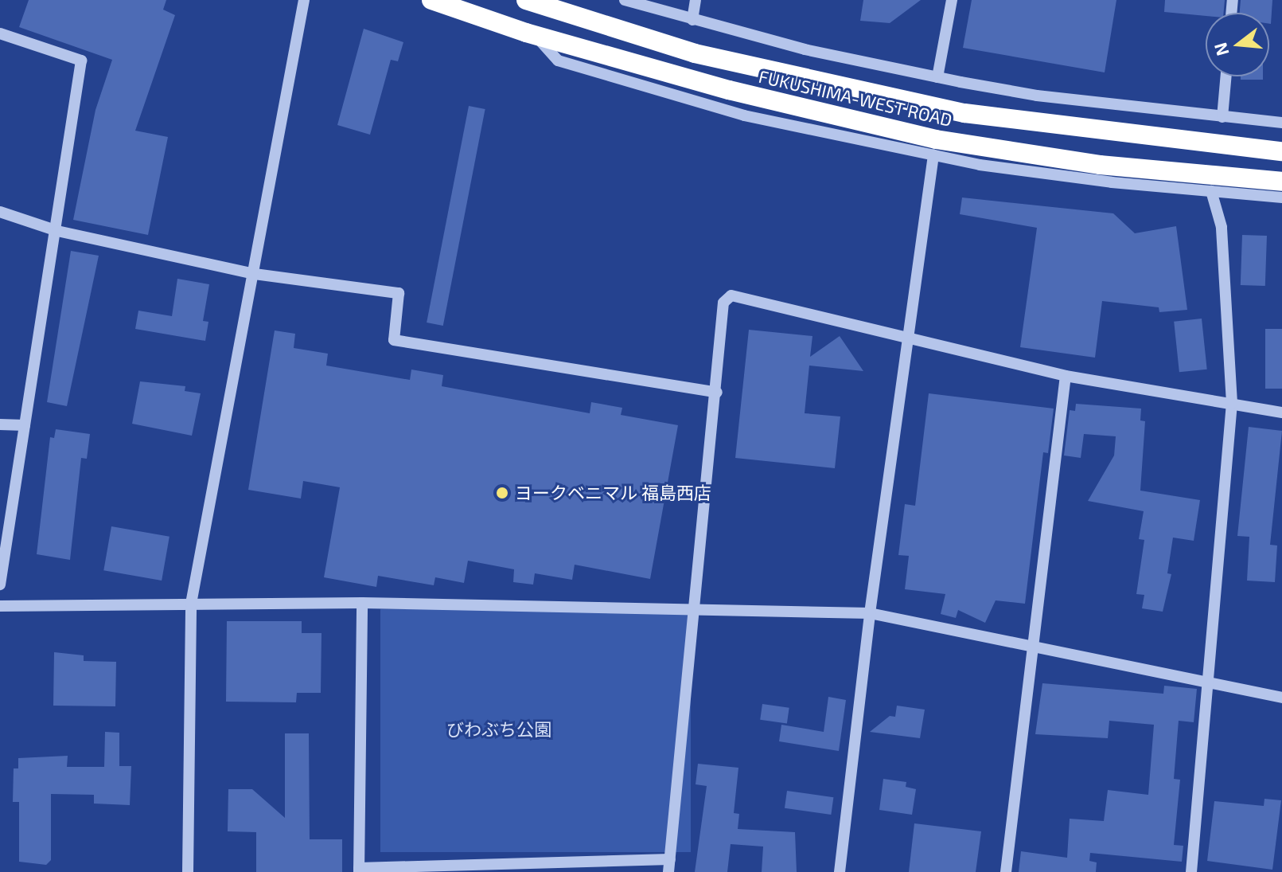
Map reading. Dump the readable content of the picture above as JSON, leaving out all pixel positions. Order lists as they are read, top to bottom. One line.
{"streets":{"highway":["FUKUSHIMA-WEST ROAD"]},"parks":["びわぶち公園"],"places":["ヨークベニマル 福島西店"],"north":"left"}
